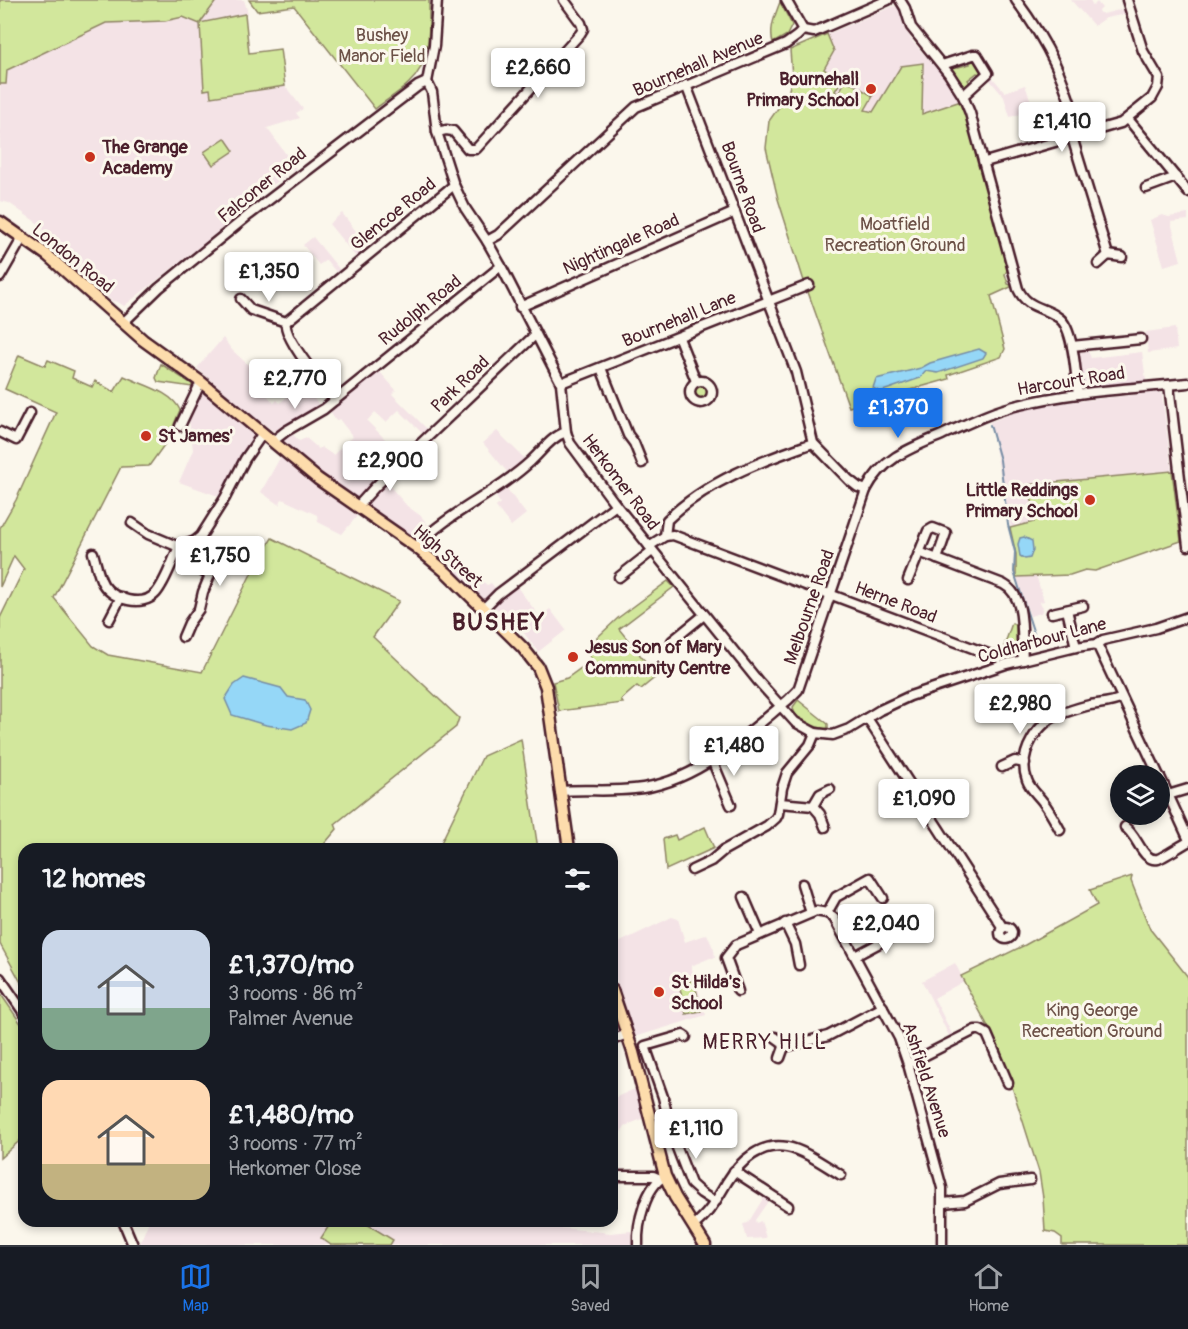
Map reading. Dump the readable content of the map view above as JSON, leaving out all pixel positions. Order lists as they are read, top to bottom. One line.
{"streets":{"main road":["London Road","High Street"],"street":["Bournehall Avenue","Falconer Road","Bourne Road","Glencoe Road","Nightingale Road","Rudolph Road","Bournehall Lane","Harcourt Road","Park Road","Herkomer Road","Herne Road","Melbourne Road","Coldharbour Lane","Ashfield Avenue"]},"crossings":[["Bournehall Avenue","Bourne Road"],["Bournehall Avenue","Herkomer Road"],["Falconer Road","London Road"],["Falconer Road","Herkomer Road"],["Falconer Road","High Street"],["Bourne Road","Nightingale Road"],["Bourne Road","Bournehall Lane"],["Glencoe Road","Herkomer Road"],["Nightingale Road","Herkomer Road"],["London Road","High Street"],["Rudolph Road","Herkomer Road"],["Rudolph Road","High Street"],["Bournehall Lane","Herkomer Road"],["Harcourt Road","Melbourne Road"],["Park Road","Herkomer Road"],["Park Road","High Street"],["Herkomer Road","Melbourne Road"],["High Street","Melbourne Road"],["Herne Road","Melbourne Road"]],"districts":["BUSHEY","MERRY HILL"],"parks":["Bushey Manor Field","Moatfield Recreation Ground","King George Recreation Ground"],"places":["Bournehall Primary School","The Grange Academy","St James'","Little Reddings Primary School","Jesus Son of Mary Community Centre","St Hilda's School"],"page":{"price":["£2,660","£1,410","£1,350","£2,770","£1,370","£2,900","£1,750","£2,980","£1,480","£1,090","£2,040","£1,110"],"heading":"12 homes","list":[{"name":"£1,370/mo","note":"3 rooms · 86 m² · Palmer Avenue"},{"name":"£1,480/mo","note":"3 rooms · 77 m² · Herkomer Close"}],"tabs":["Map","Saved","Home"]}}
